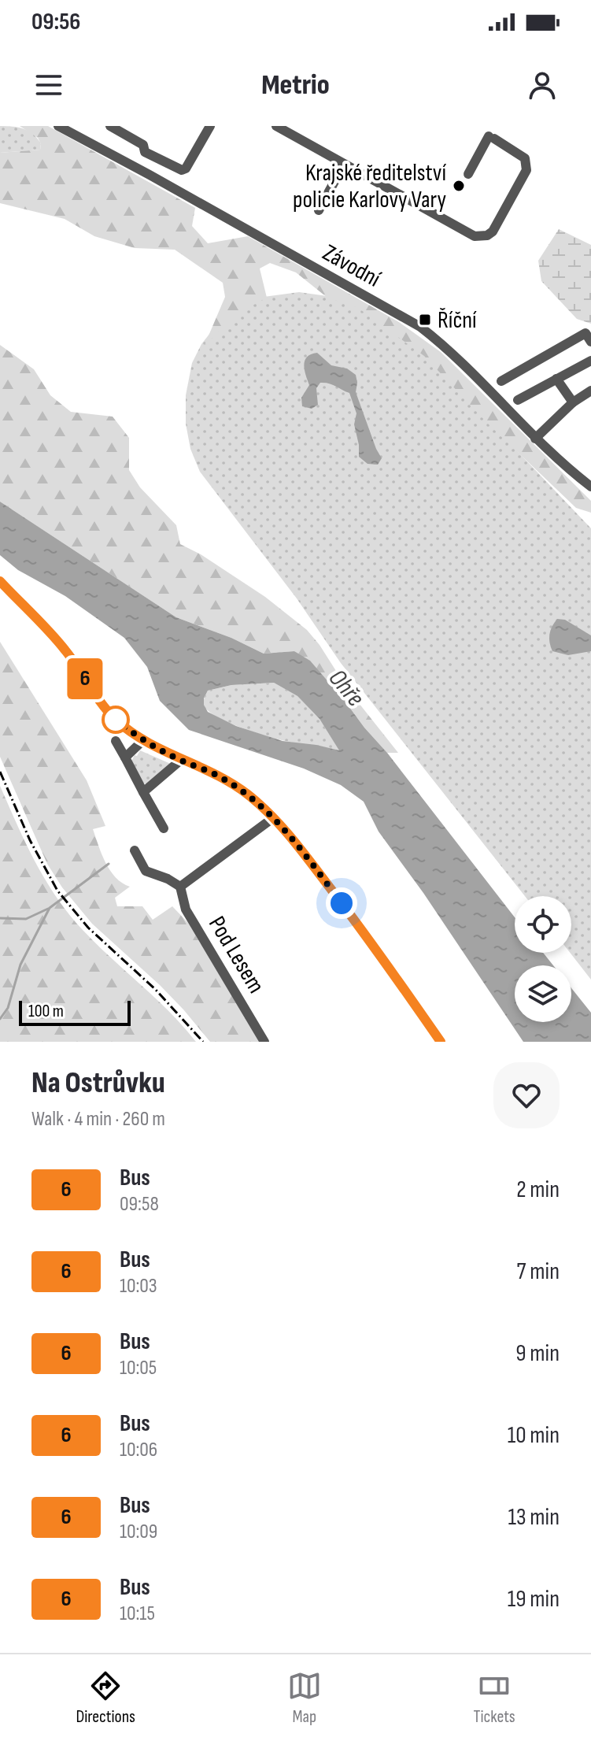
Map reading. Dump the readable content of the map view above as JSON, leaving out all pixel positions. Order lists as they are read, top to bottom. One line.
{"streets":{"street":["Závodní","Pod Lesem"]},"water":["Ohře"],"places":{"other":["Krajské ředitelství policie Karlovy Vary"],"transit":["Říční"]},"lines":["bus line 6"],"scale_bar":"100 m","page":{"status":"09:56","header":"Metrio","on_map":"6","scale":"100 m","heading":["Na Ostrůvku","Walk · 4 min · 260 m"],"list":[{"mark":"6","name":"Bus","note":"09:58","value":"2 min"},{"mark":"6","name":"Bus","note":"10:03","value":"7 min"},{"mark":"6","name":"Bus","note":"10:05","value":"9 min"},{"mark":"6","name":"Bus","note":"10:06","value":"10 min"},{"mark":"6","name":"Bus","note":"10:09","value":"13 min"},{"mark":"6","name":"Bus","note":"10:15","value":"19 min"}],"tabs":["Directions","Map","Tickets"]}}
